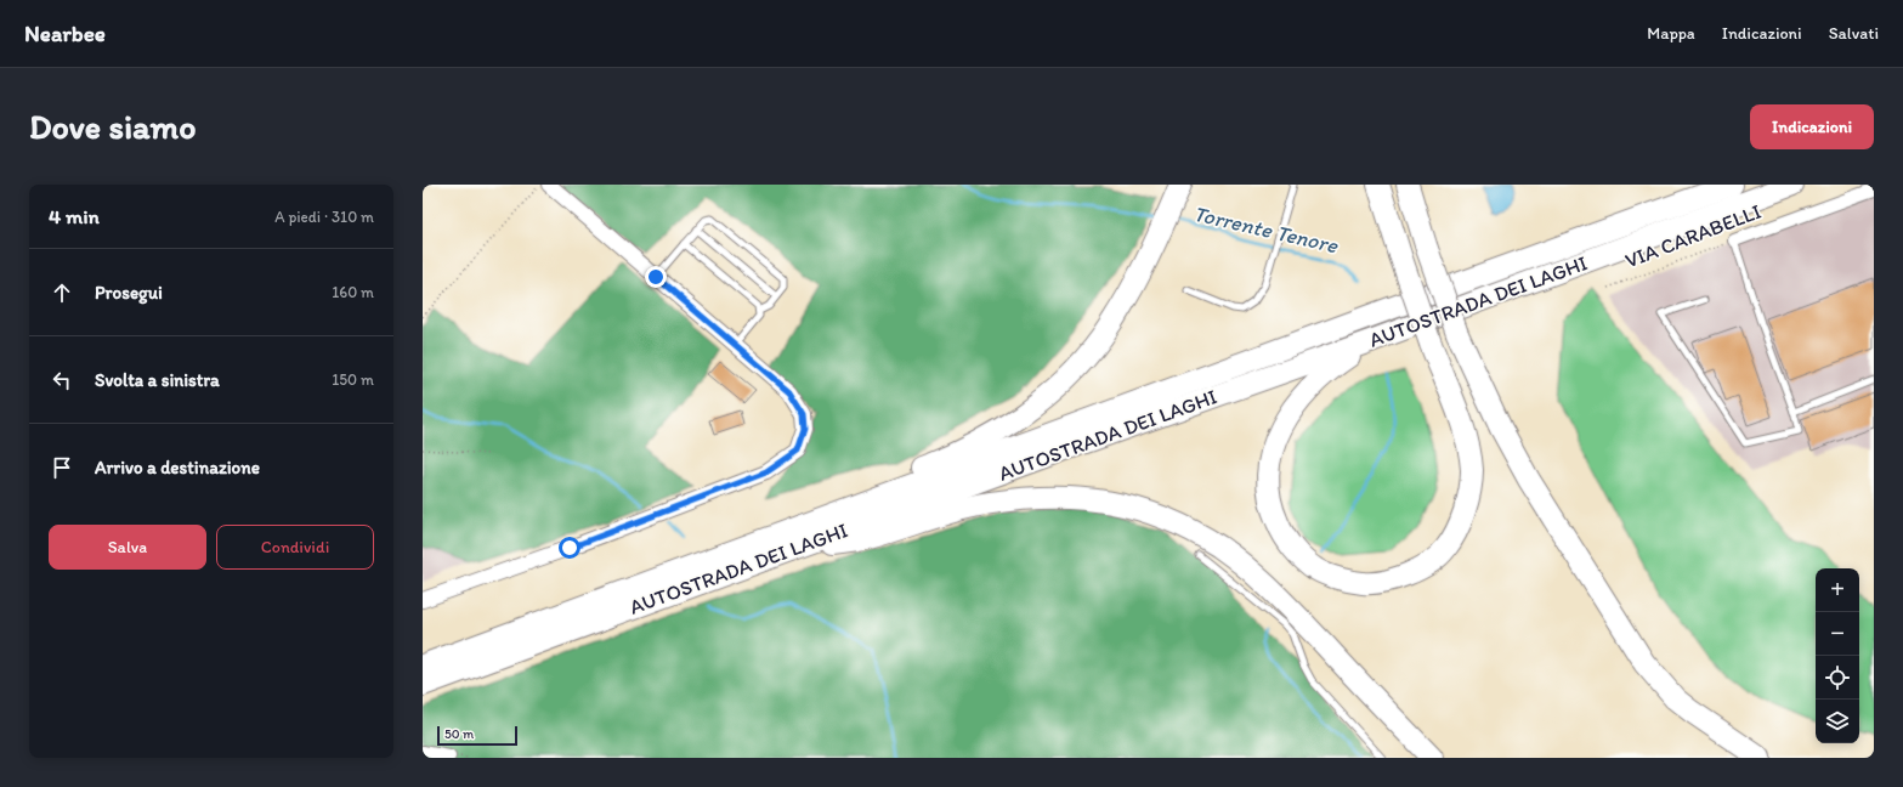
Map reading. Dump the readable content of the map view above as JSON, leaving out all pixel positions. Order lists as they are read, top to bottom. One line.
{"streets":{"highway":["AUTOSTRADA DEI LAGHI"],"street":["VIA CARABELLI"]},"water":["Torrente Tenore"],"scale_bar":"50 m","page":{"header":"Nearbee","nav":["Mappa","Indicazioni","Salvati"],"buttons":["Indicazioni",["Salva","Condividi"]],"title":"Dove siamo","heading":["4 min","A piedi · 310 m"],"list":[["Prosegui","160 m"],["Svolta a sinistra","150 m"],"Arrivo a destinazione"],"map_buttons":["+","−"],"scale":"50 m"}}
